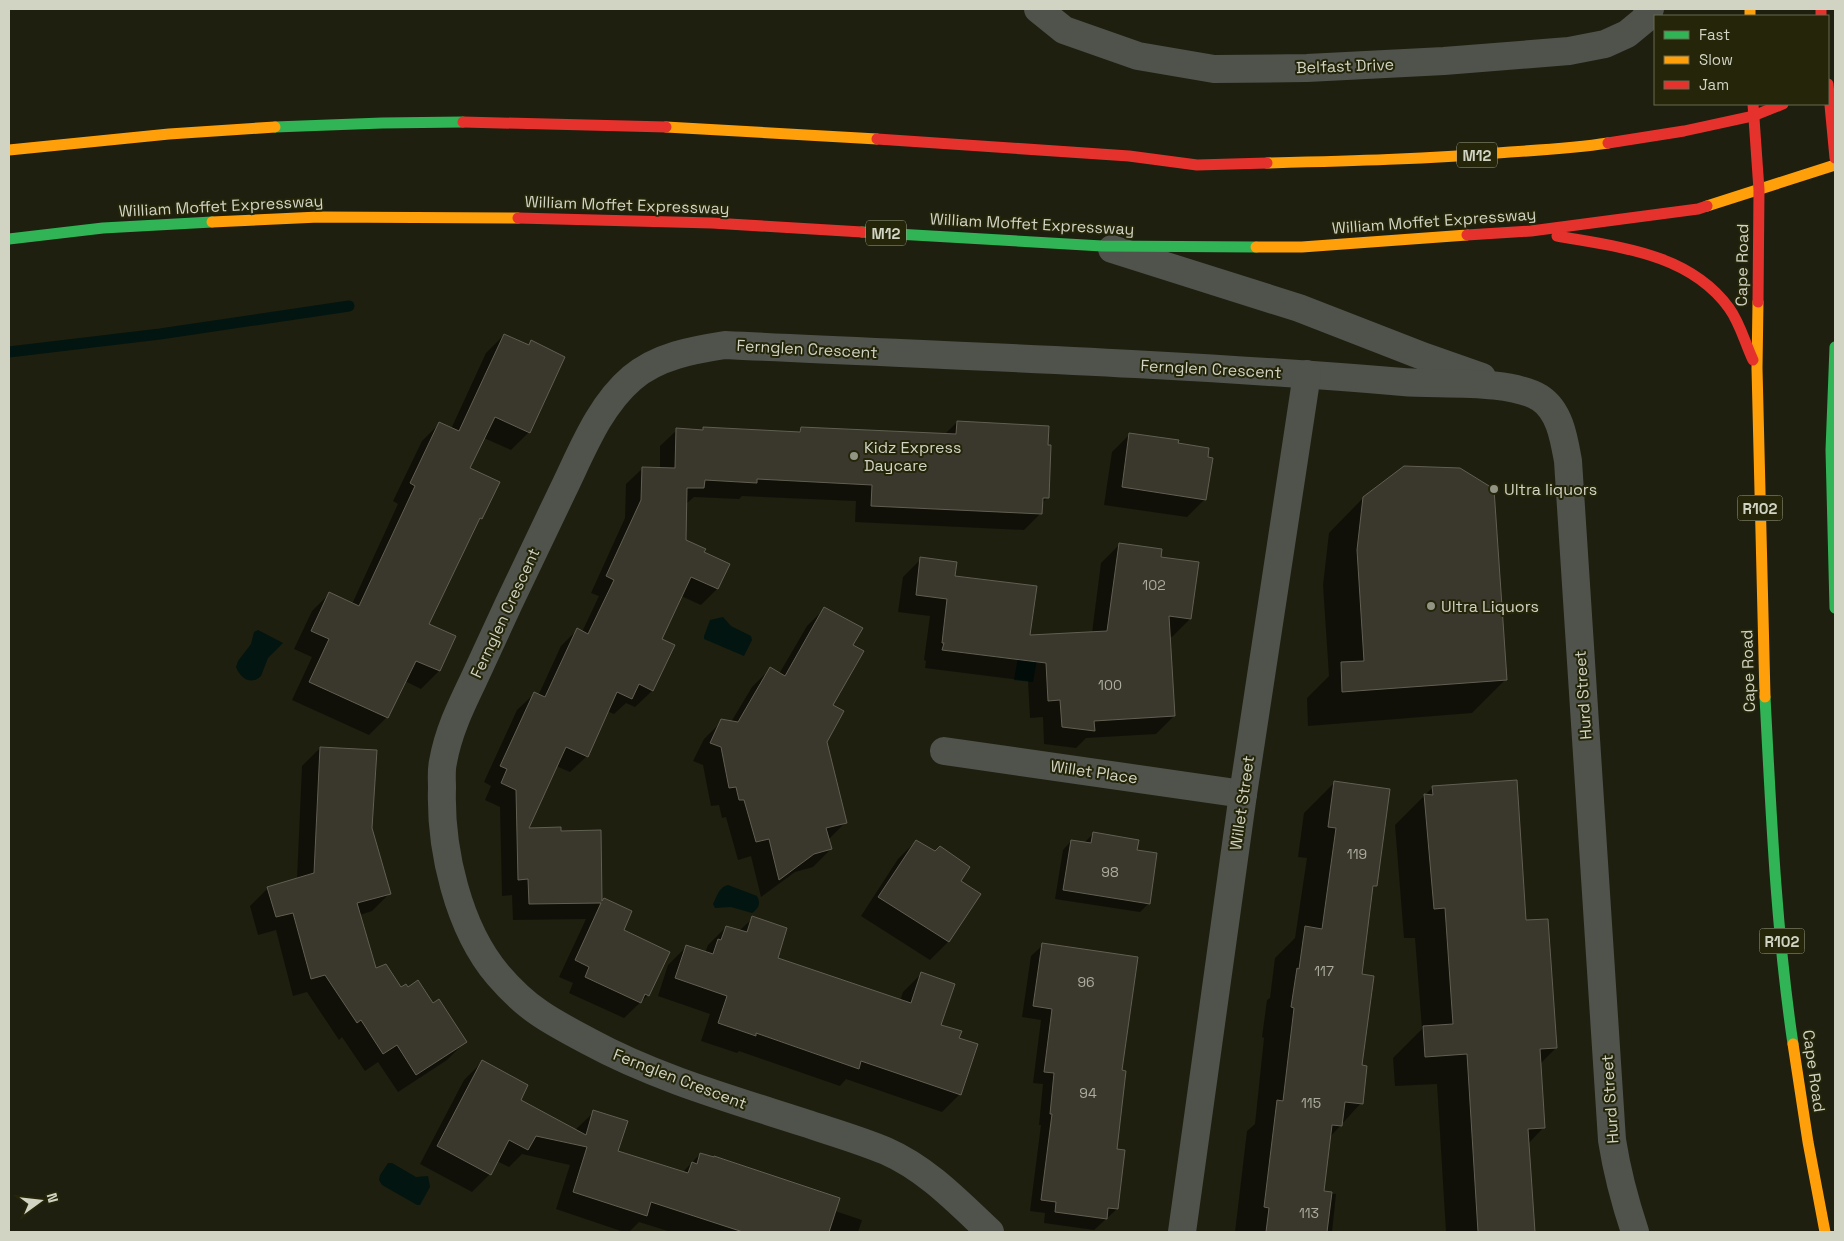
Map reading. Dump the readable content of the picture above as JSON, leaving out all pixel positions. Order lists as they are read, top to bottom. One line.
{"streets":{"main road":["M12","William Moffet Expressway","Cape Road","R102"],"street":["Belfast Drive","Fernglen Crescent","Hurd Street","Willet Place","Willet Street"]},"crossings":[["M12","Cape Road"],["William Moffet Expressway","Cape Road"],["Fernglen Crescent","Hurd Street"],["Fernglen Crescent","Willet Street"],["Hurd Street","Willet Street"],["Willet Place","Willet Street"]],"places":["Kidz Express Daycare","Ultra liquors","Ultra Liquors"],"house_numbers":["102","100","119","98","117","96","94","115","113"],"legend":["Fast","Slow","Jam"],"north":"right"}
